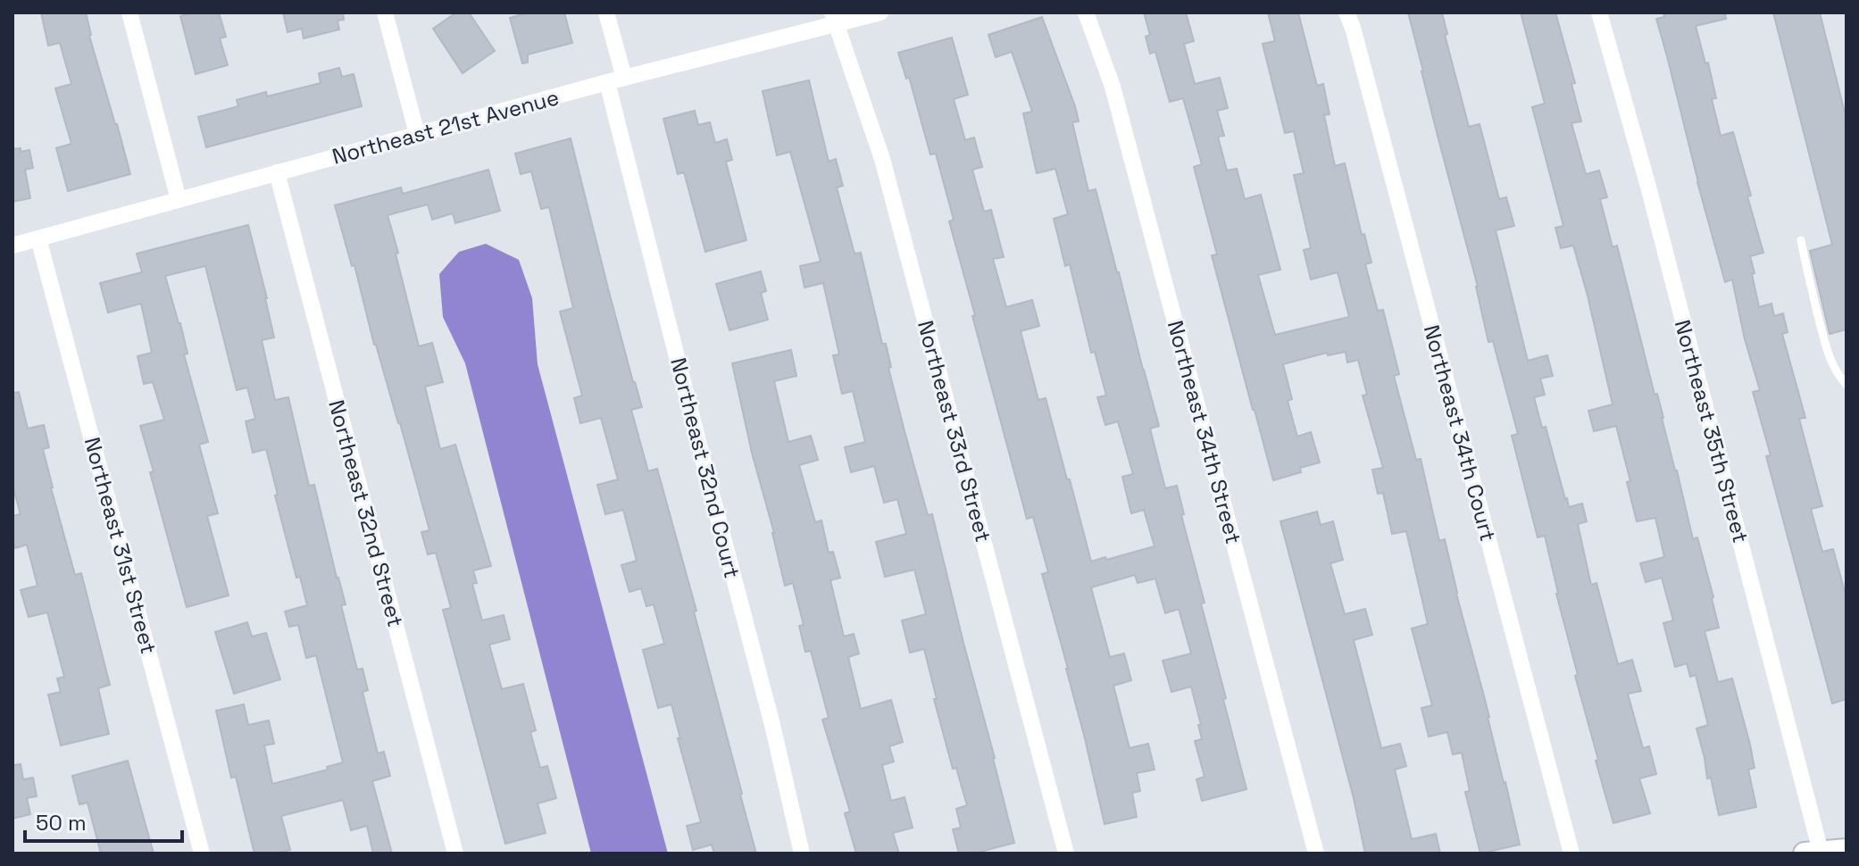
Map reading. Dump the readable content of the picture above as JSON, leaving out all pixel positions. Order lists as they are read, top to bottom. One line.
{"streets":{"street":["Northeast 21st Avenue","Northeast 33rd Street","Northeast 35th Street","Northeast 34th Street","Northeast 34th Court","Northeast 32nd Court","Northeast 32nd Street","Northeast 31st Street"]},"crossings":[["Northeast 21st Avenue","Northeast 33rd Street"],["Northeast 21st Avenue","Northeast 32nd Court"],["Northeast 21st Avenue","Northeast 32nd Street"],["Northeast 21st Avenue","Northeast 31st Street"]],"scale_bar":"50 m"}
